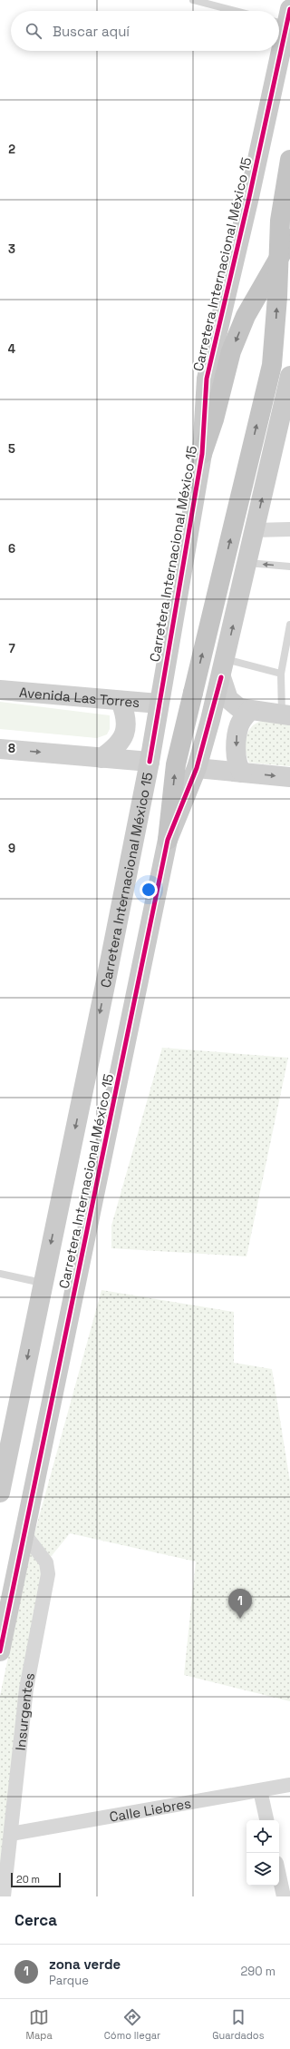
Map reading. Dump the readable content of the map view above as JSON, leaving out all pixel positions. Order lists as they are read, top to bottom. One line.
{"streets":{"main road":["Carretera Internacional México 15"],"street":["Avenida Las Torres","Insurgentes","Calle Liebres"]},"crossings":[["Carretera Internacional México 15","Avenida Las Torres"],["Carretera Internacional México 15","Insurgentes"],["Insurgentes","Calle Liebres"]],"scale_bar":"20 m","page":{"search":"Buscar aquí","pins":"1","scale":"20 m","heading":"Cerca","list":[{"mark":"1","name":"zona verde","note":"Parque","value":"290 m"}],"nav":["Mapa","Cómo llegar","Guardados"]},"grid":{"rows":["2","3","4","5","6","7","8","9"]}}
